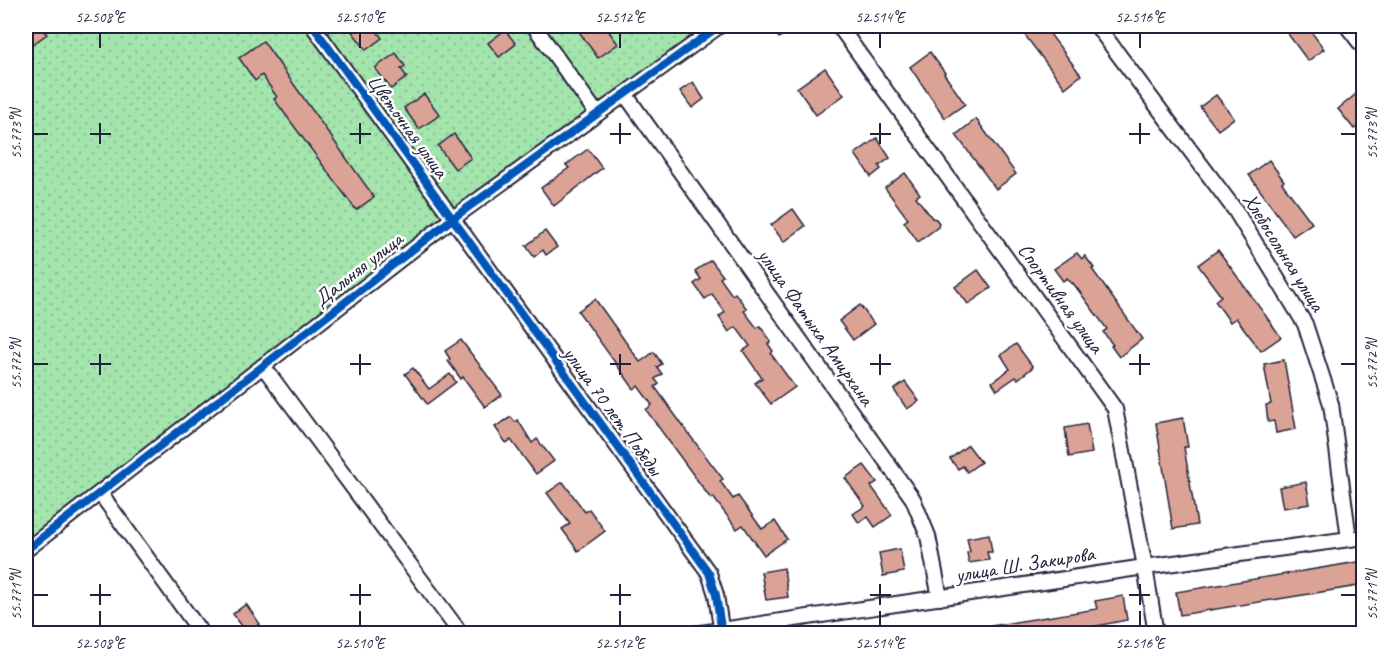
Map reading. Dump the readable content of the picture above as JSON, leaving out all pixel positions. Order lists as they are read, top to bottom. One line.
{"streets":{"street":["Цветочная улица","Хлебосольная улица","Дальняя улица","Спортивная улица","улица Фатыха Амирхана","улица 70 лет Победы","улица Ш. Закирова"]},"crossings":[["Цветочная улица","Дальняя улица"],["Цветочная улица","улица 70 лет Победы"],["Хлебосольная улица","улица Ш. Закирова"],["Дальняя улица","улица Фатыха Амирхана"],["Дальняя улица","улица 70 лет Победы"],["Спортивная улица","улица Ш. Закирова"],["улица Фатыха Амирхана","улица Ш. Закирова"],["улица 70 лет Победы","улица Ш. Закирова"]],"coordinates":["52.508°E","52.510°E","52.512°E","52.514°E","52.516°E","55.773°N","55.772°N","55.771°N"]}
